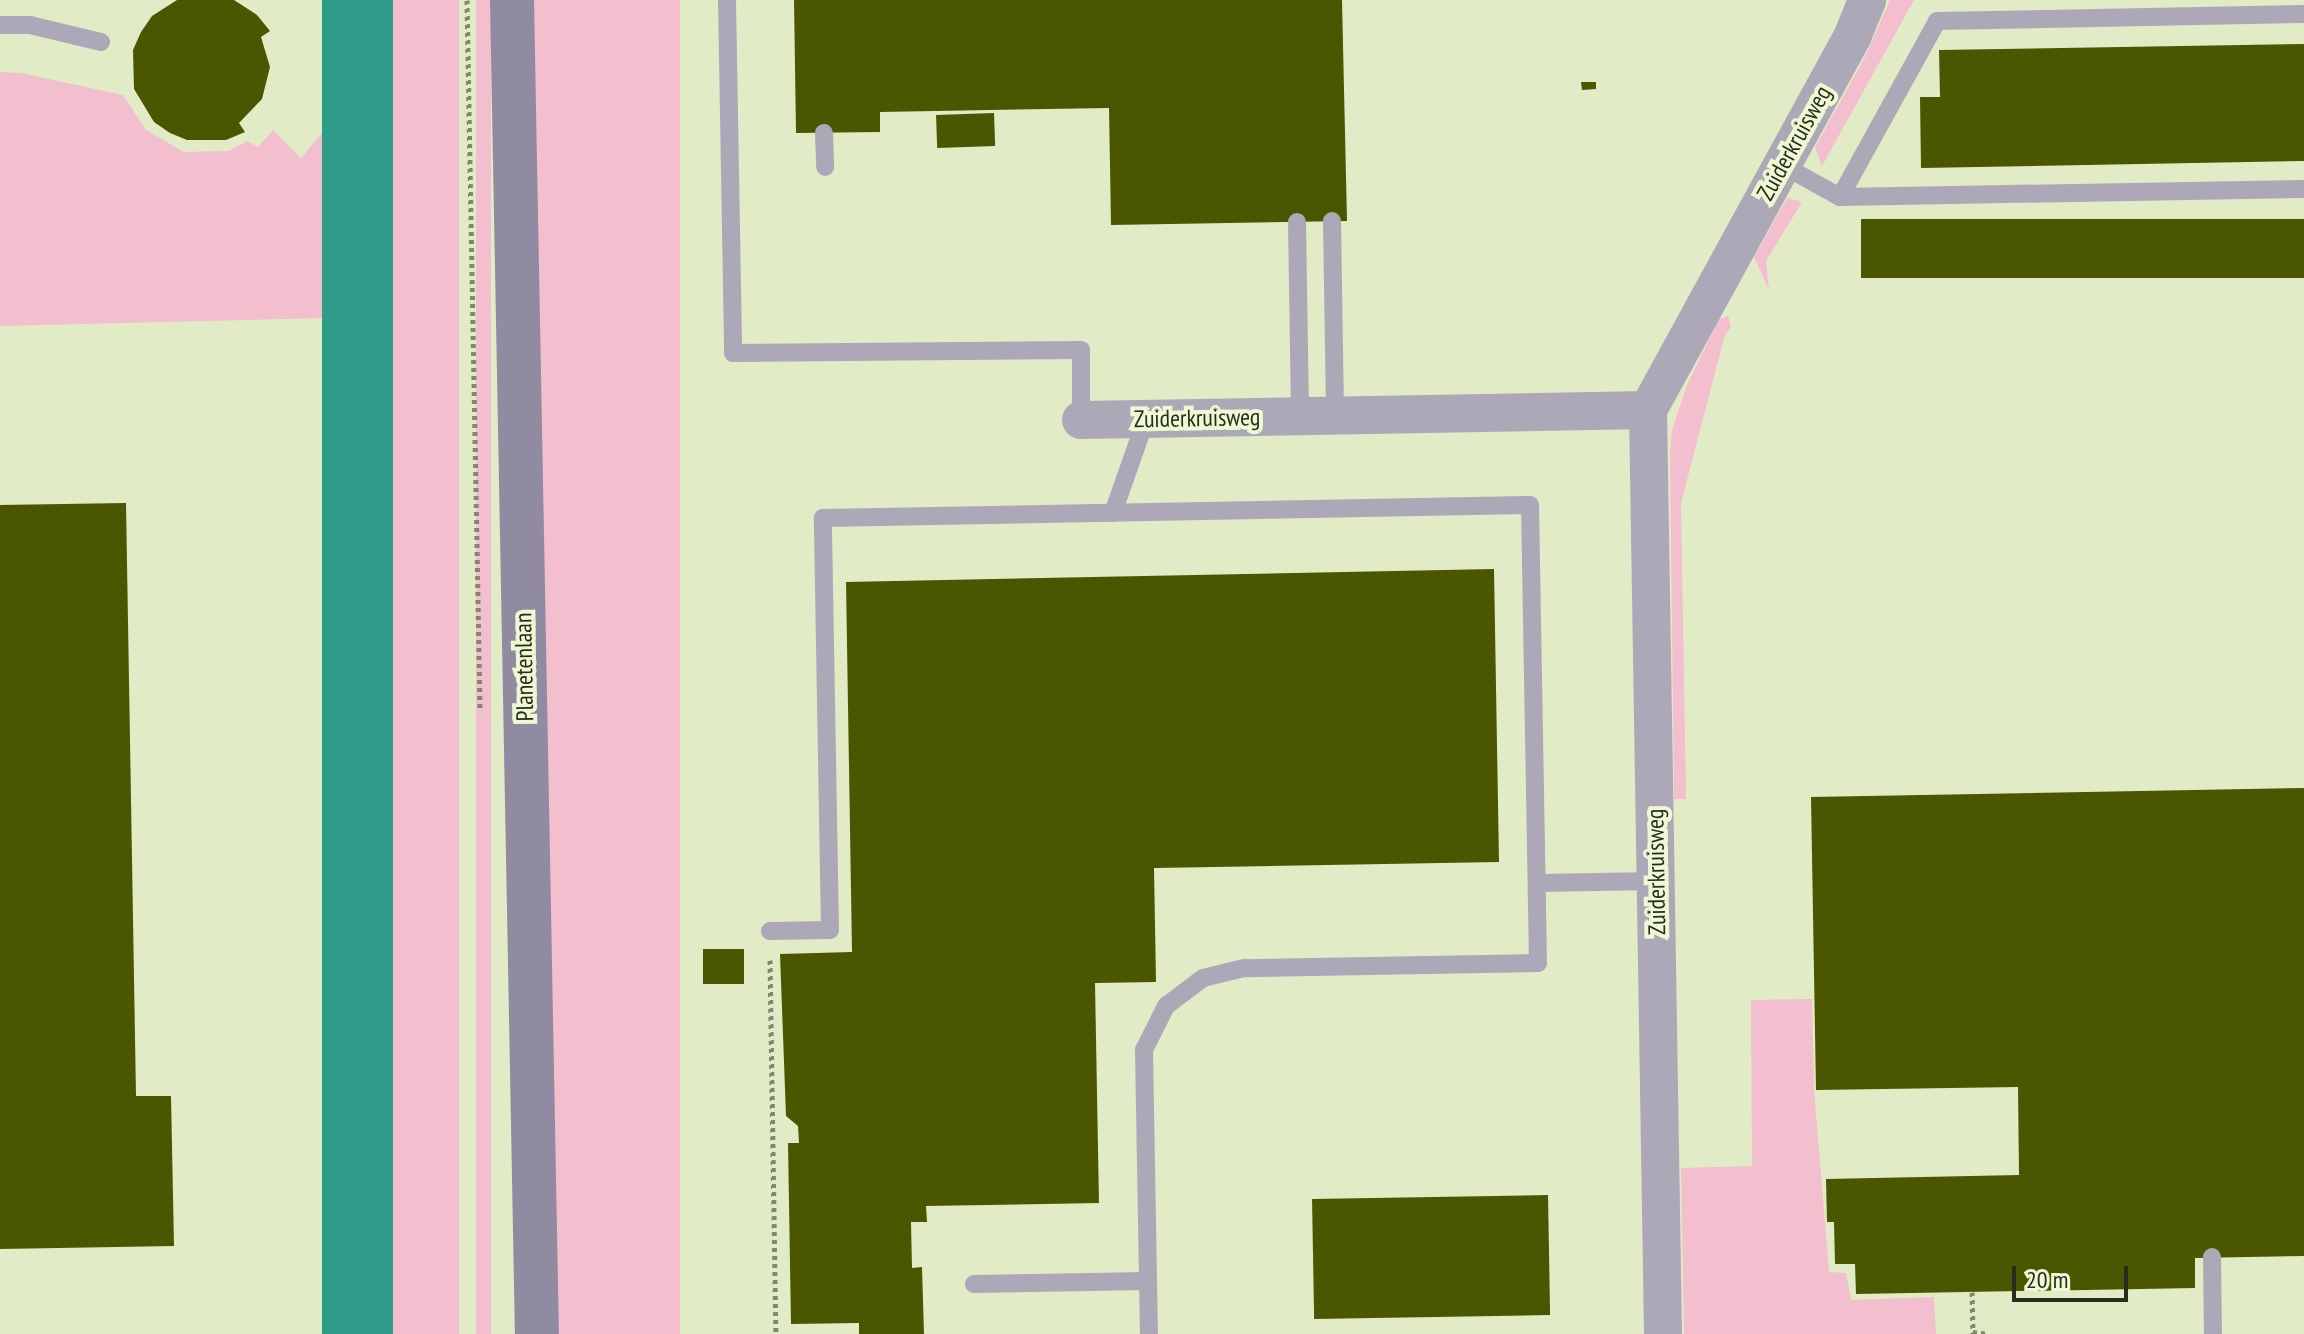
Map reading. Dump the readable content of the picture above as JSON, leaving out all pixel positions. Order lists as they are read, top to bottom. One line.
{"streets":{"street":["Zuiderkruisweg","Planetenlaan"]},"scale_bar":"20 m"}
